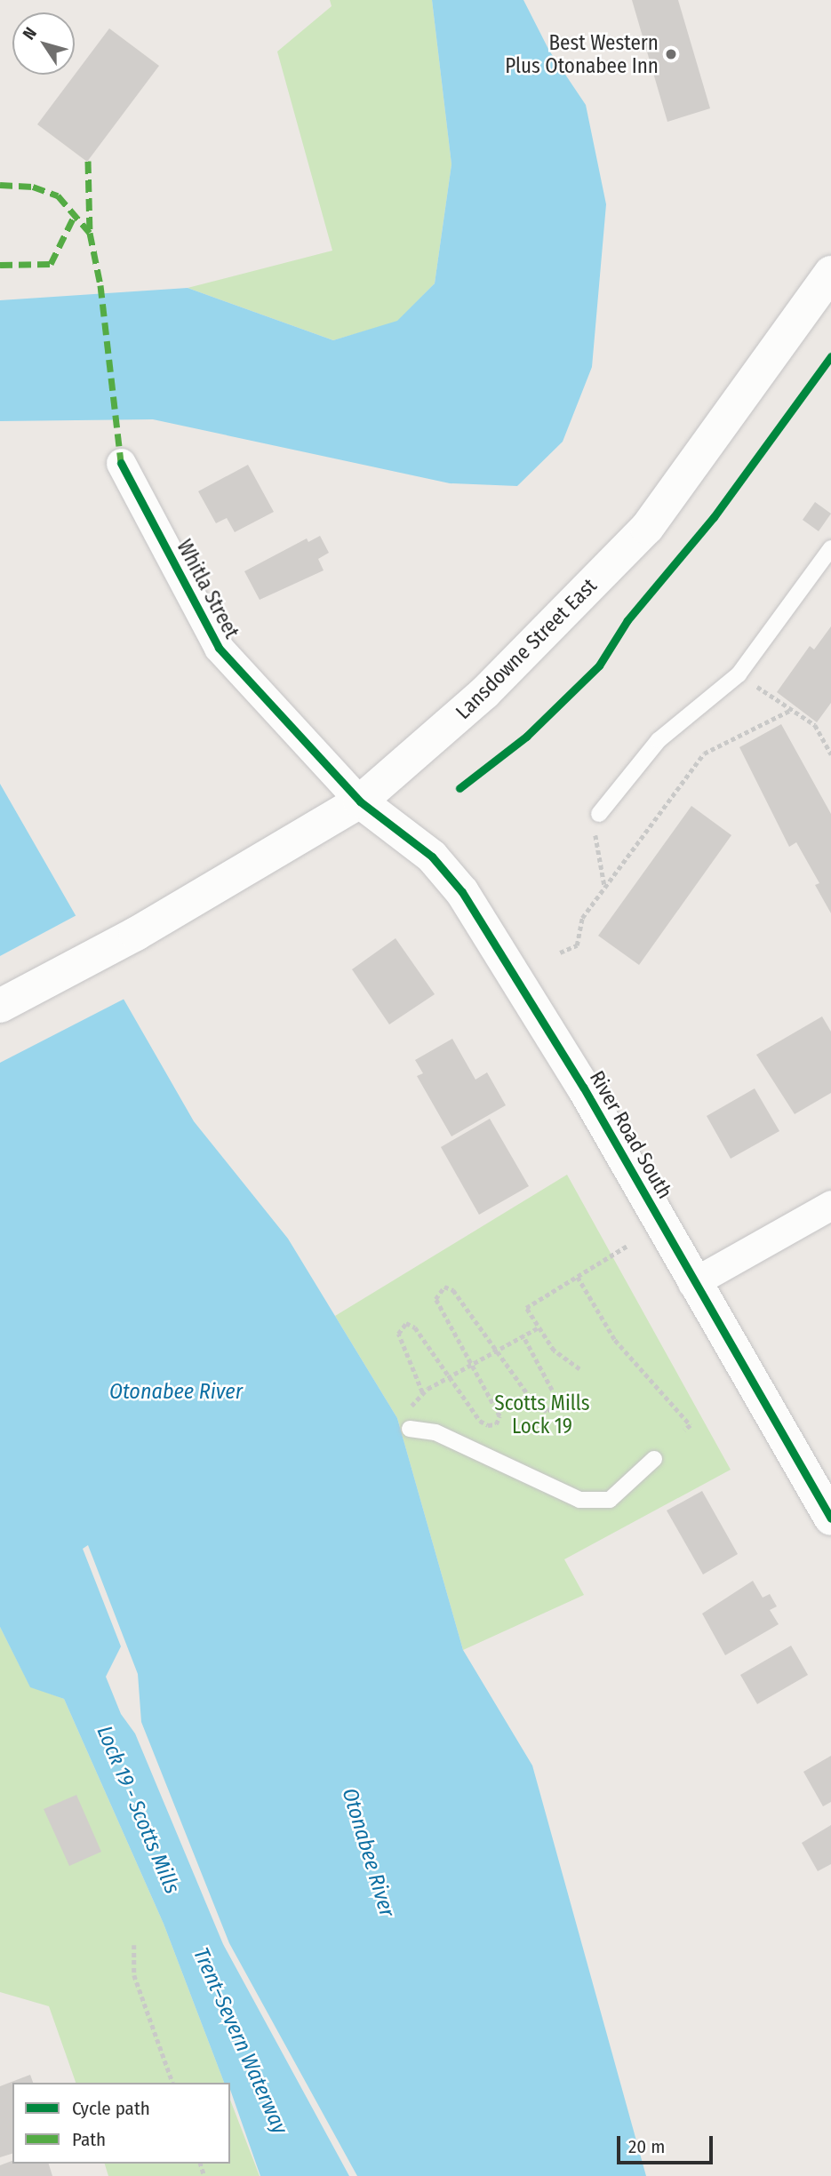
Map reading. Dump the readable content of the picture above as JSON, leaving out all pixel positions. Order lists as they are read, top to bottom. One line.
{"streets":{"main road":["Lansdowne Street East","River Road South"],"street":["Whitla Street"]},"crossings":[["Whitla Street","Lansdowne Street East"],["Whitla Street","River Road South"],["Lansdowne Street East","River Road South"]],"water":["Otonabee River","Lock 19 - Scotts Mills","Trent–Severn Waterway"],"parks":["Scotts Mills Lock 19"],"places":["Best Western Plus Otonabee Inn"],"legend":["Cycle path","Path"],"scale_bar":"20 m","north":"top left"}
